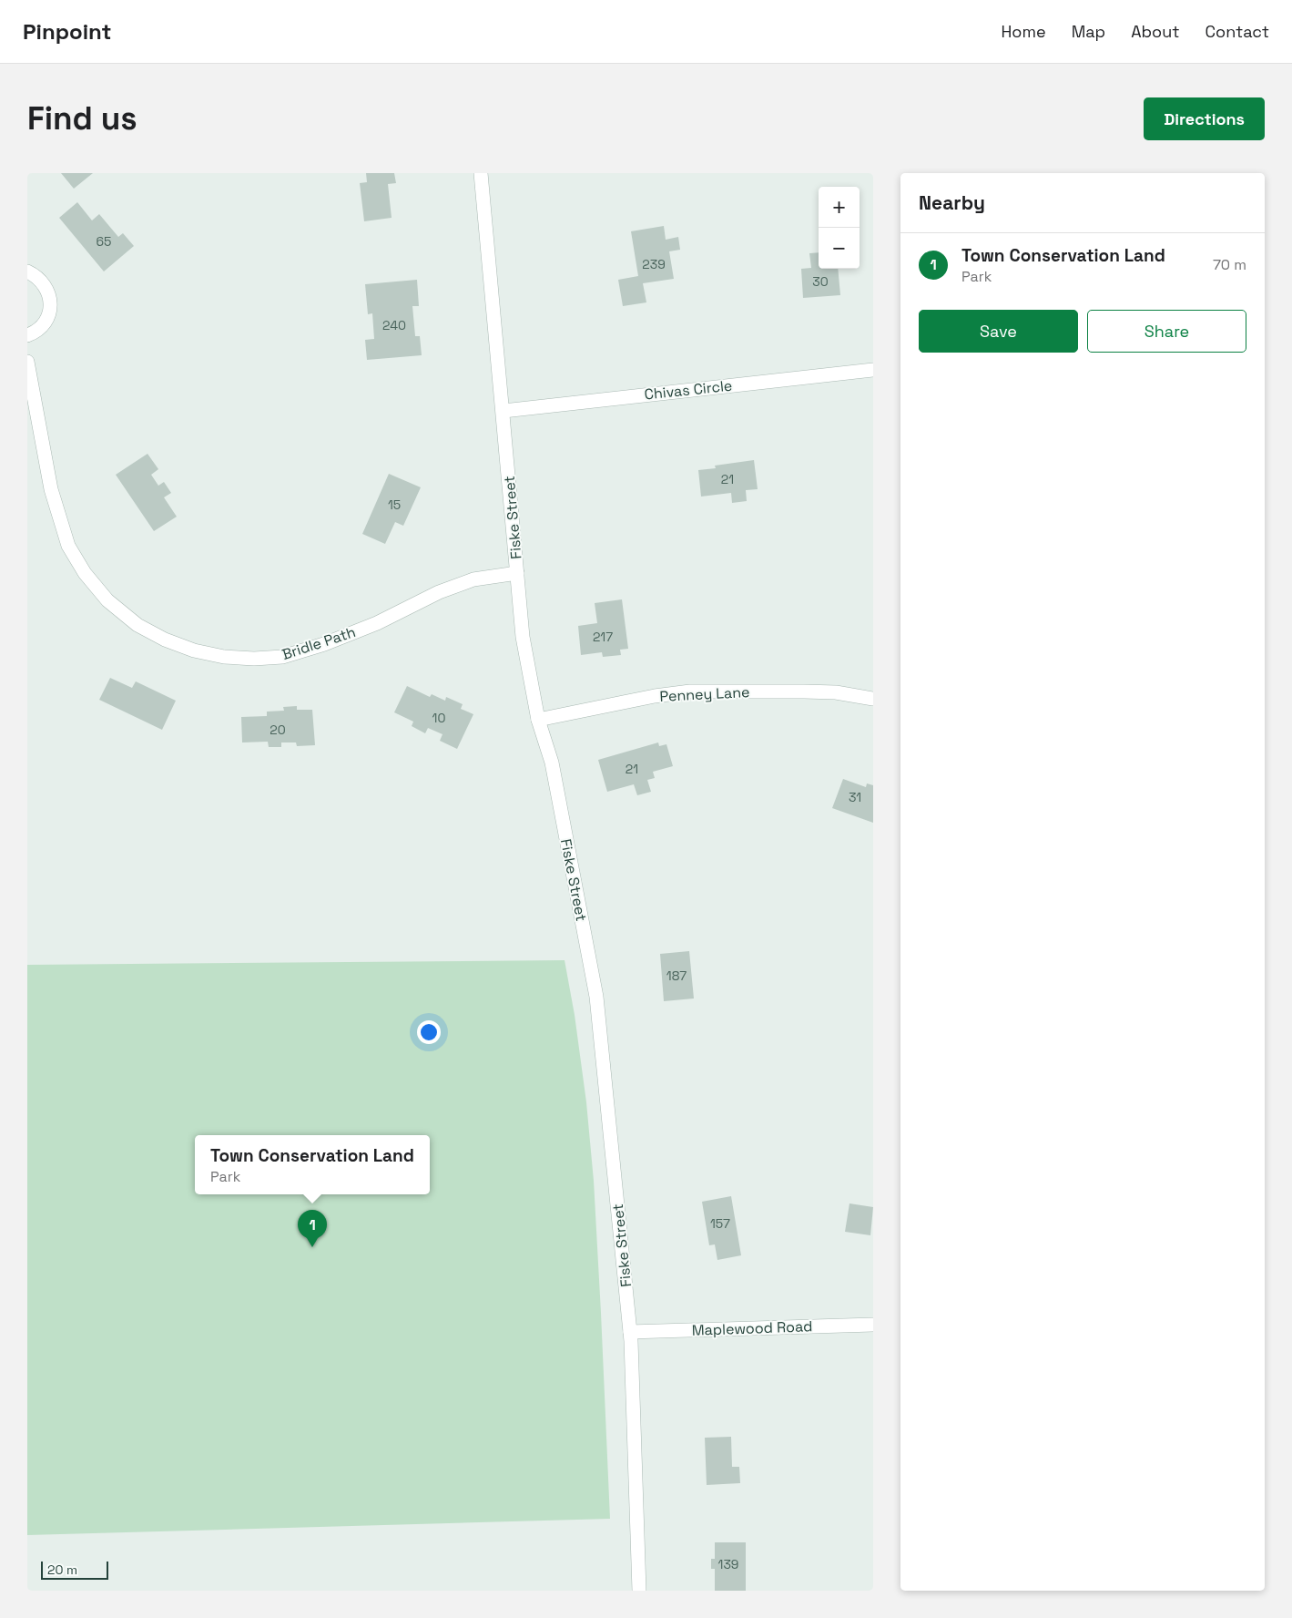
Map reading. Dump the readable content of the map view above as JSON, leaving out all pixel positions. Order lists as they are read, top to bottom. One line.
{"streets":{"street":["Chivas Circle","Fiske Street","Bridle Path","Penney Lane","Maplewood Road"]},"crossings":[["Chivas Circle","Fiske Street"],["Fiske Street","Bridle Path"],["Fiske Street","Penney Lane"],["Fiske Street","Maplewood Road"]],"house_numbers":["65","239","30","240","21","15","217","10","20","21","31","187","157","139"],"scale_bar":"20 m","page":{"header":"Pinpoint","nav":["Home","Map","About","Contact"],"buttons":["Directions",["Save","Share"]],"title":"Find us","heading":"Nearby","map_buttons":["+","−"],"list":[{"mark":"1","name":"Town Conservation Land","note":"Park","value":"70 m"}],"popup":["Town Conservation Land","Park"],"pins":"1","scale":"20 m"}}
